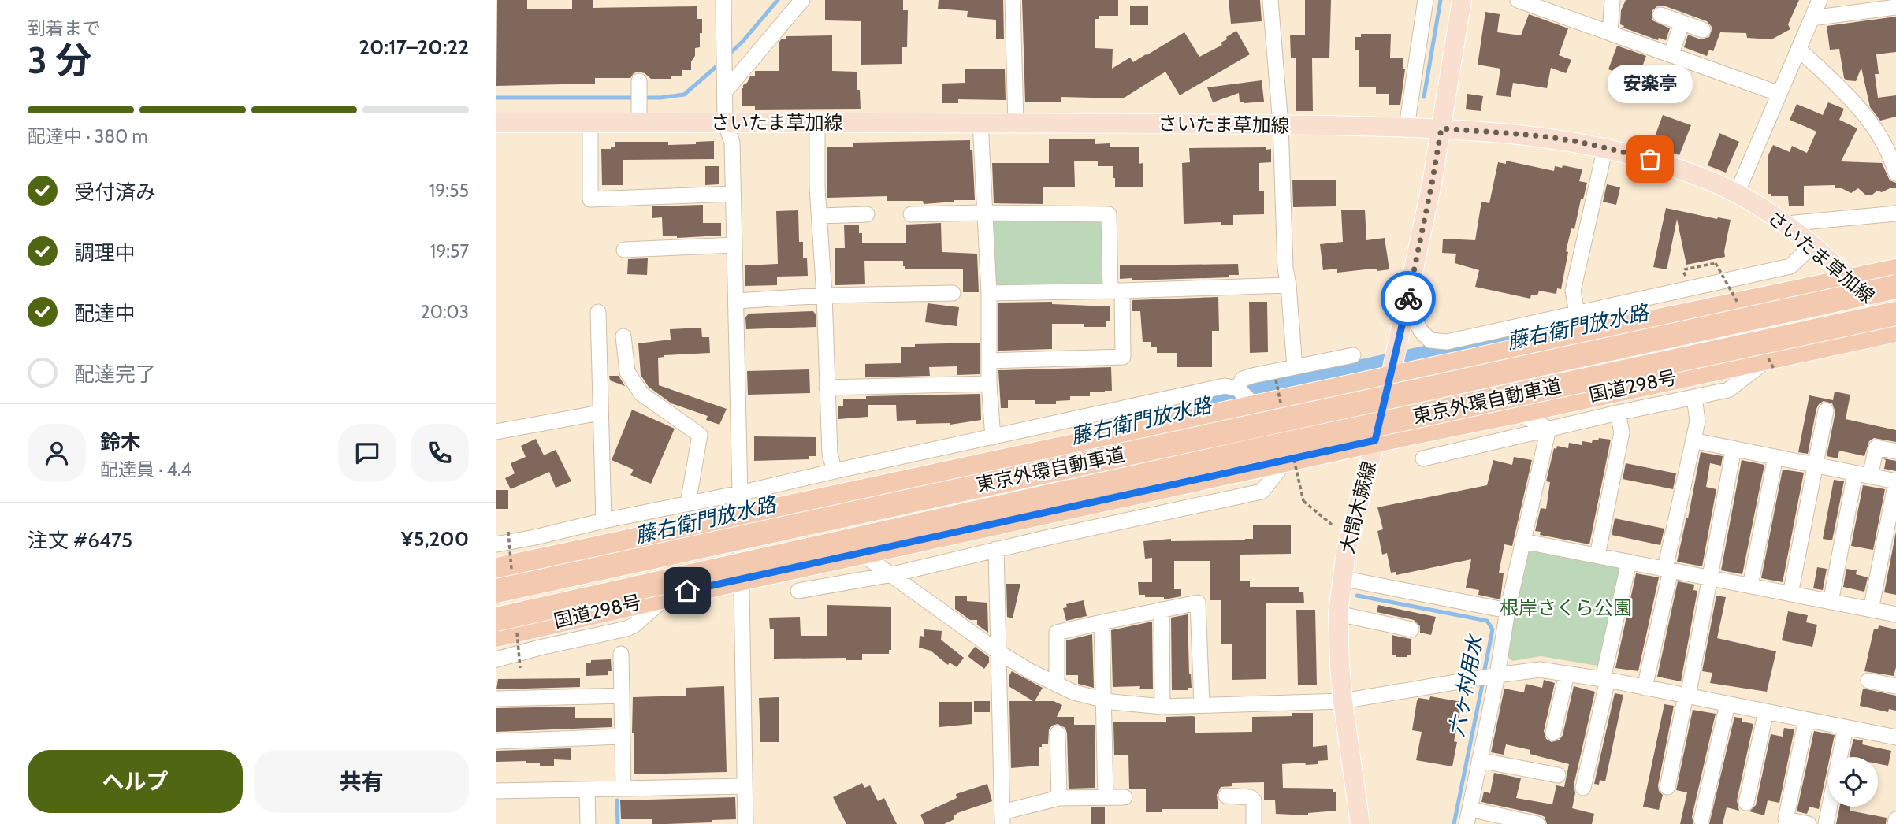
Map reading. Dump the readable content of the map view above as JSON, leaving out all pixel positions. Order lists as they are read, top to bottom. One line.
{"streets":{"highway":["国道298号","東京外環自動車道"],"main road":["さいたま草加線","大間木蕨線"]},"crossings":[["さいたま草加線","大間木蕨線"],["国道298号","大間木蕨線"]],"water":["藤右衛門放水路","六ヶ村用水"],"parks":["根岸さくら公園"],"places":["安楽亭"],"page":{"heading":["3 分","到着まで","20:17–20:22"],"panel":["鈴木","配達員 · 4.4","注文 #6475","¥5,200"],"bubble":"安楽亭","bar":"配達中 · 380 m","list":[["受付済み","19:55"],["調理中","19:57"],["配達中","20:03"],"配達完了"],"buttons":["ヘルプ","共有"]}}
